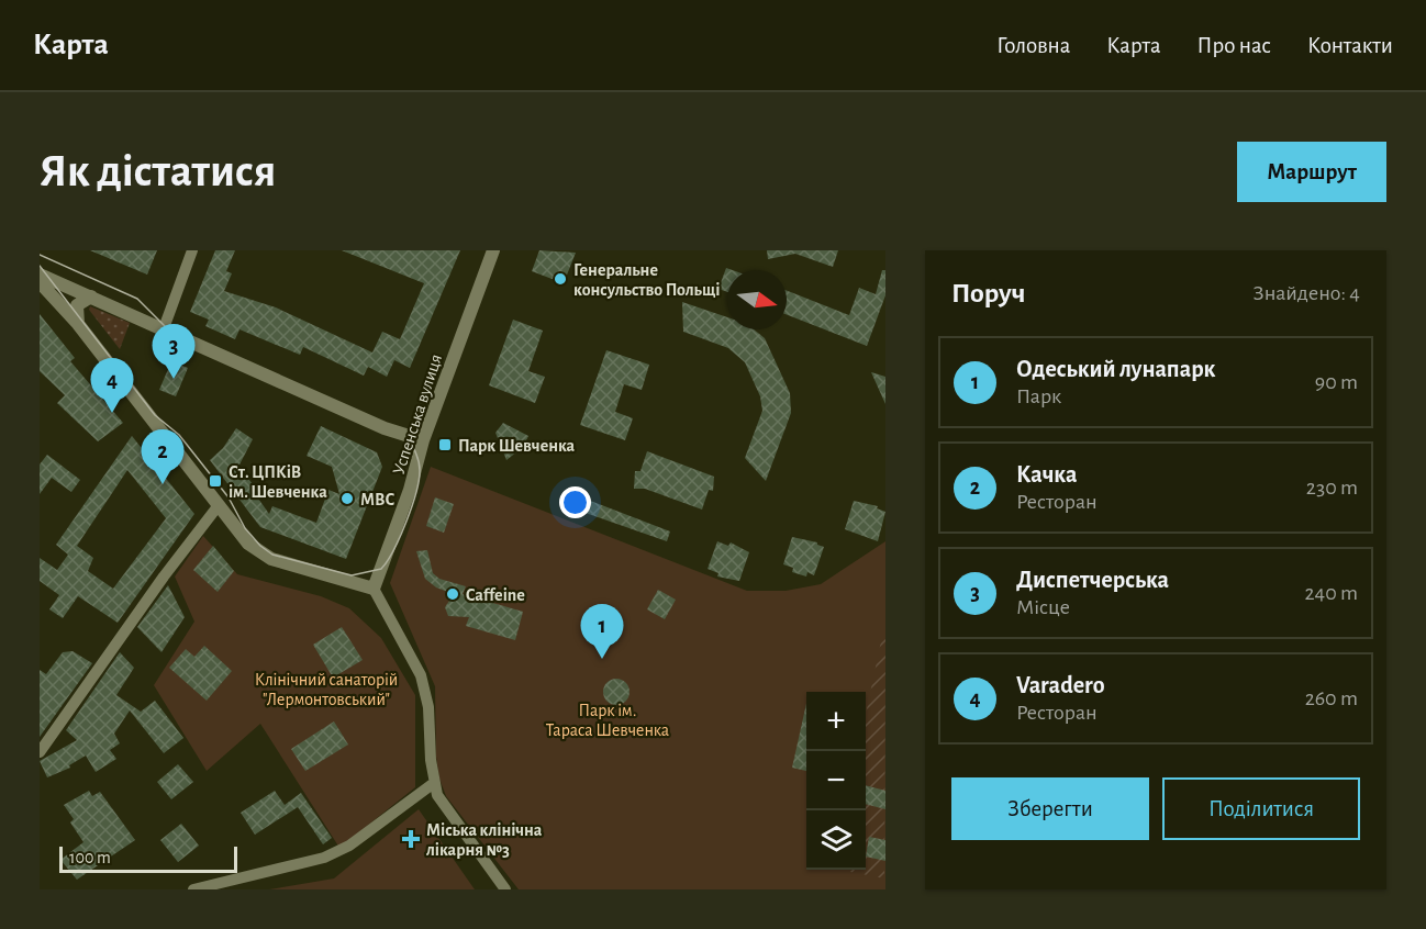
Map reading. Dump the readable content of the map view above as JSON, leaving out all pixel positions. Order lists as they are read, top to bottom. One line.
{"streets":{"street":["Успенська вулиця"]},"parks":["Клінічний санаторій \"Лермонтовський\"","Парк ім. Тараса Шевченка"],"places":{"other":["Генеральне консульство Польщі","МВС","Caffeine"],"transit":["Парк Шевченка","Ст. ЦПКіВ ім. Шевченка"],"health":["Міська клінічна лікарня №3"]},"scale_bar":"100 m","north":"right","page":{"header":"Карта","nav":["Головна","Карта","Про нас","Контакти"],"buttons":["Маршрут",["Зберегти","Поділитися"]],"title":"Як дістатися","heading":["Поруч","Знайдено: 4"],"pins":["3","4","2","1"],"list":[{"mark":"1","name":"Одеський лунапарк","note":"Парк","value":"90 m"},{"mark":"2","name":"Качка","note":"Ресторан","value":"230 m"},{"mark":"3","name":"Диспетчерська","note":"Місце","value":"240 m"},{"mark":"4","name":"Varadero","note":"Ресторан","value":"260 m"}],"map_buttons":["+","−"],"scale":"100 m"}}
